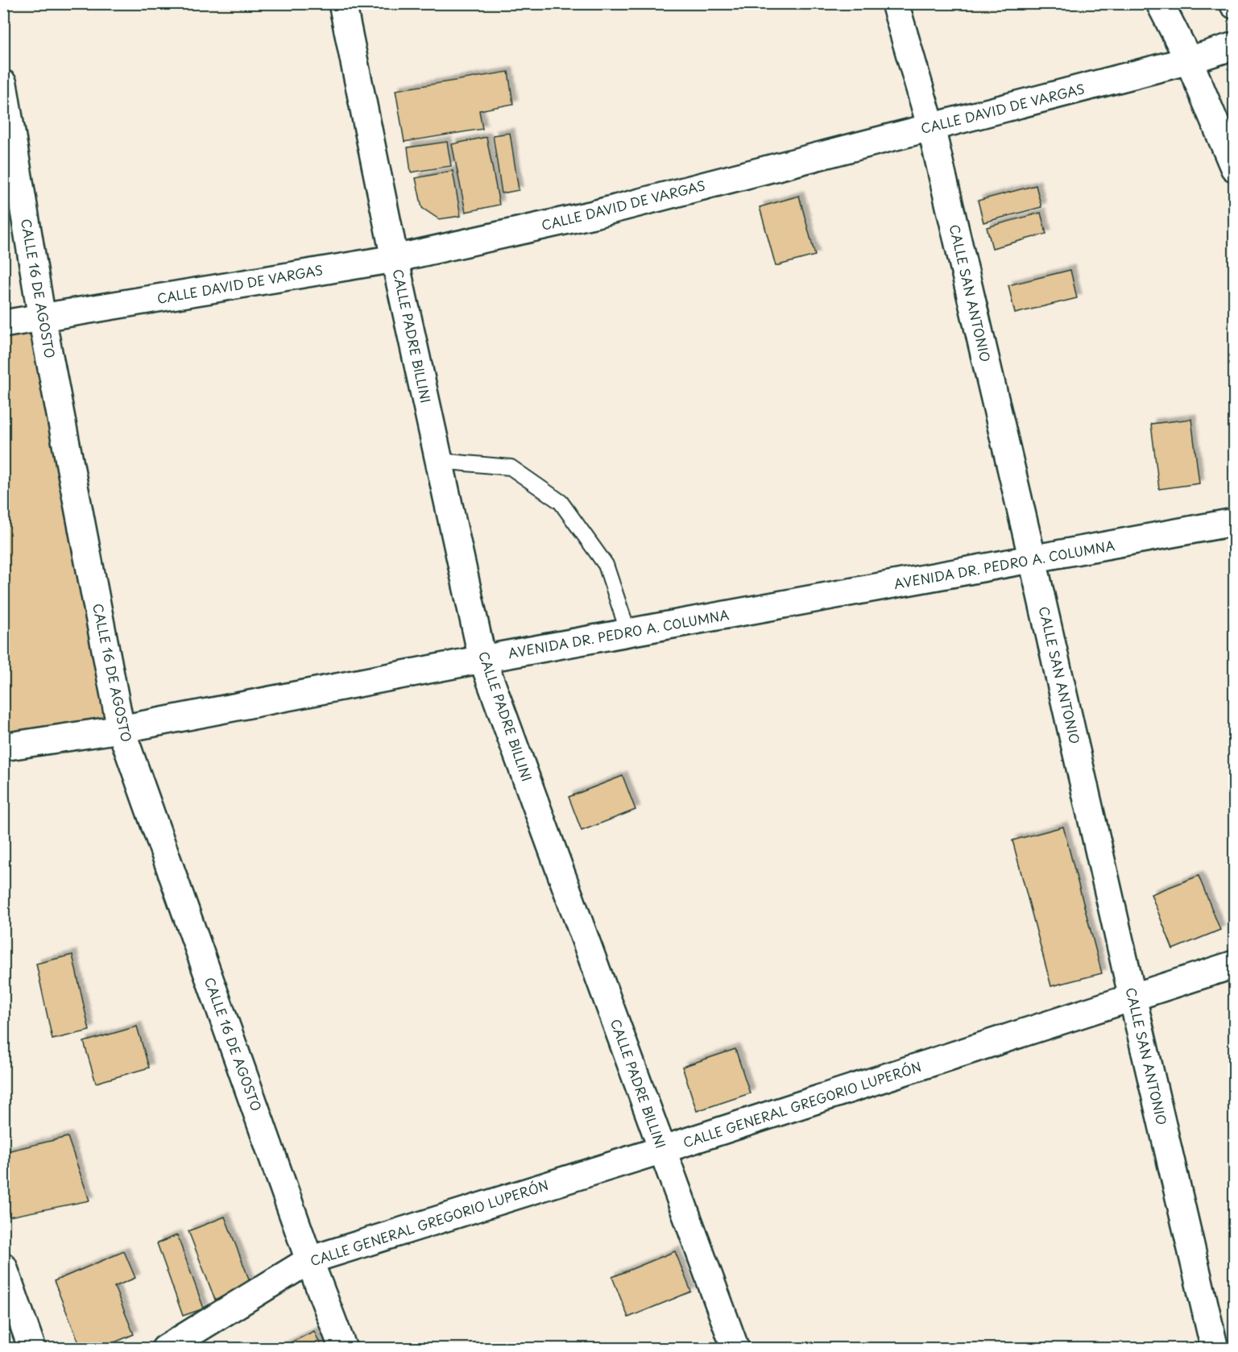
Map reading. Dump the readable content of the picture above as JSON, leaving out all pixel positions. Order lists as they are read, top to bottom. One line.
{"streets":{"street":["CALLE DAVID DE VARGAS","CALLE 16 DE AGOSTO","CALLE SAN ANTONIO","CALLE PADRE BILLINI","AVENIDA DR. PEDRO A. COLUMNA","CALLE GENERAL GREGORIO LUPERÓN"]},"crossings":[["CALLE DAVID DE VARGAS","CALLE 16 DE AGOSTO"],["CALLE DAVID DE VARGAS","CALLE SAN ANTONIO"],["CALLE DAVID DE VARGAS","CALLE PADRE BILLINI"],["CALLE 16 DE AGOSTO","AVENIDA DR. PEDRO A. COLUMNA"],["CALLE 16 DE AGOSTO","CALLE GENERAL GREGORIO LUPERÓN"],["CALLE SAN ANTONIO","AVENIDA DR. PEDRO A. COLUMNA"],["CALLE SAN ANTONIO","CALLE GENERAL GREGORIO LUPERÓN"],["CALLE PADRE BILLINI","AVENIDA DR. PEDRO A. COLUMNA"],["CALLE PADRE BILLINI","CALLE GENERAL GREGORIO LUPERÓN"]]}
